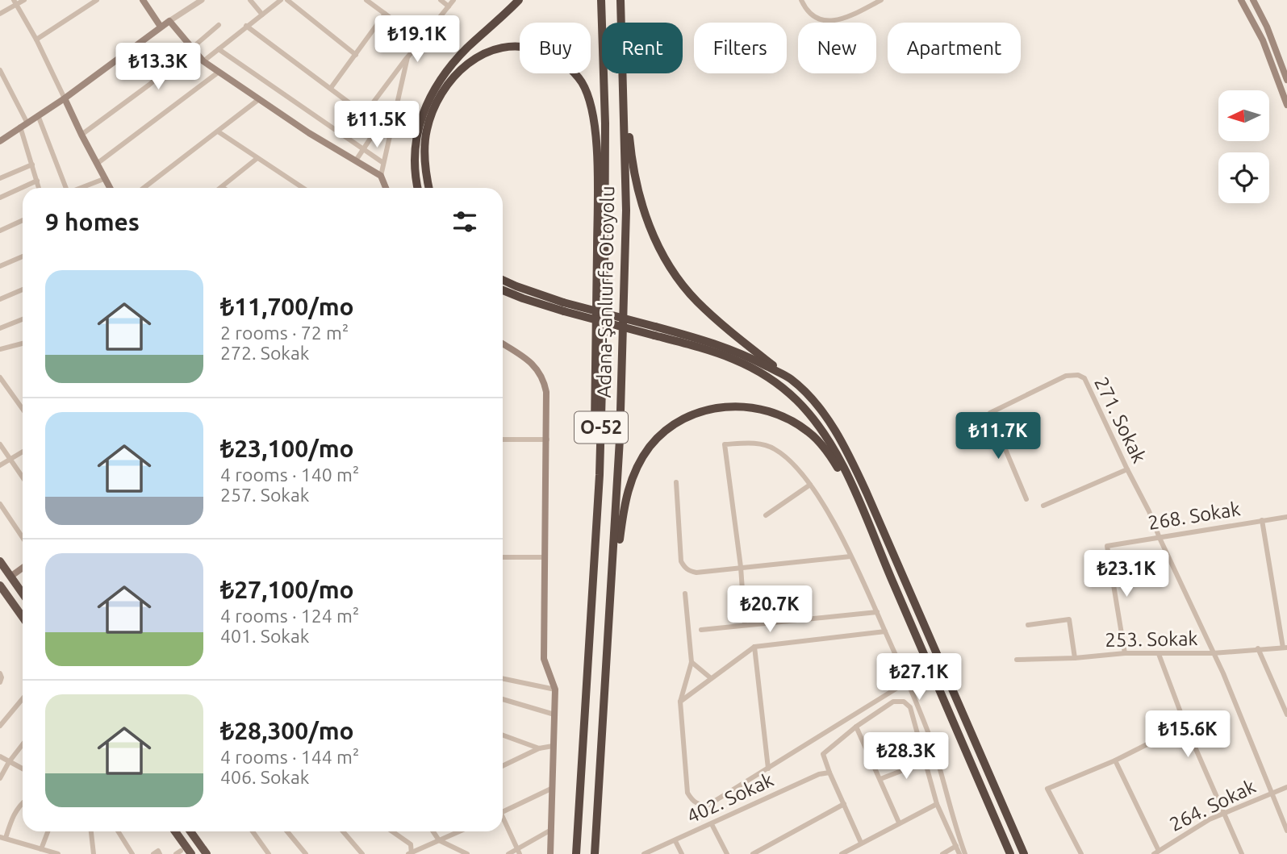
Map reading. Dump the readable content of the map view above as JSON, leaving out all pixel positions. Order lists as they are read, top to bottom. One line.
{"streets":{"highway":["Adana-Şanlıurfa Otoyolu","O-52"],"street":["271. Sokak","268. Sokak","253. Sokak","402. Sokak","264. Sokak"]},"crossings":[["271. Sokak","268. Sokak"],["271. Sokak","253. Sokak"],["271. Sokak","264. Sokak"],["268. Sokak","253. Sokak"]],"north":"left","page":{"price":["₺19.1K","₺13.3K","₺11.5K","₺11.7K","₺23.1K","₺20.7K","₺27.1K","₺15.6K","₺28.3K"],"chip":["Buy","Rent","Filters","New","Apartment"],"heading":"9 homes","list":[{"name":"₺11,700/mo","note":"2 rooms · 72 m² · 272. Sokak"},{"name":"₺23,100/mo","note":"4 rooms · 140 m² · 257. Sokak"},{"name":"₺27,100/mo","note":"4 rooms · 124 m² · 401. Sokak"},{"name":"₺28,300/mo","note":"4 rooms · 144 m² · 406. Sokak"}]}}
